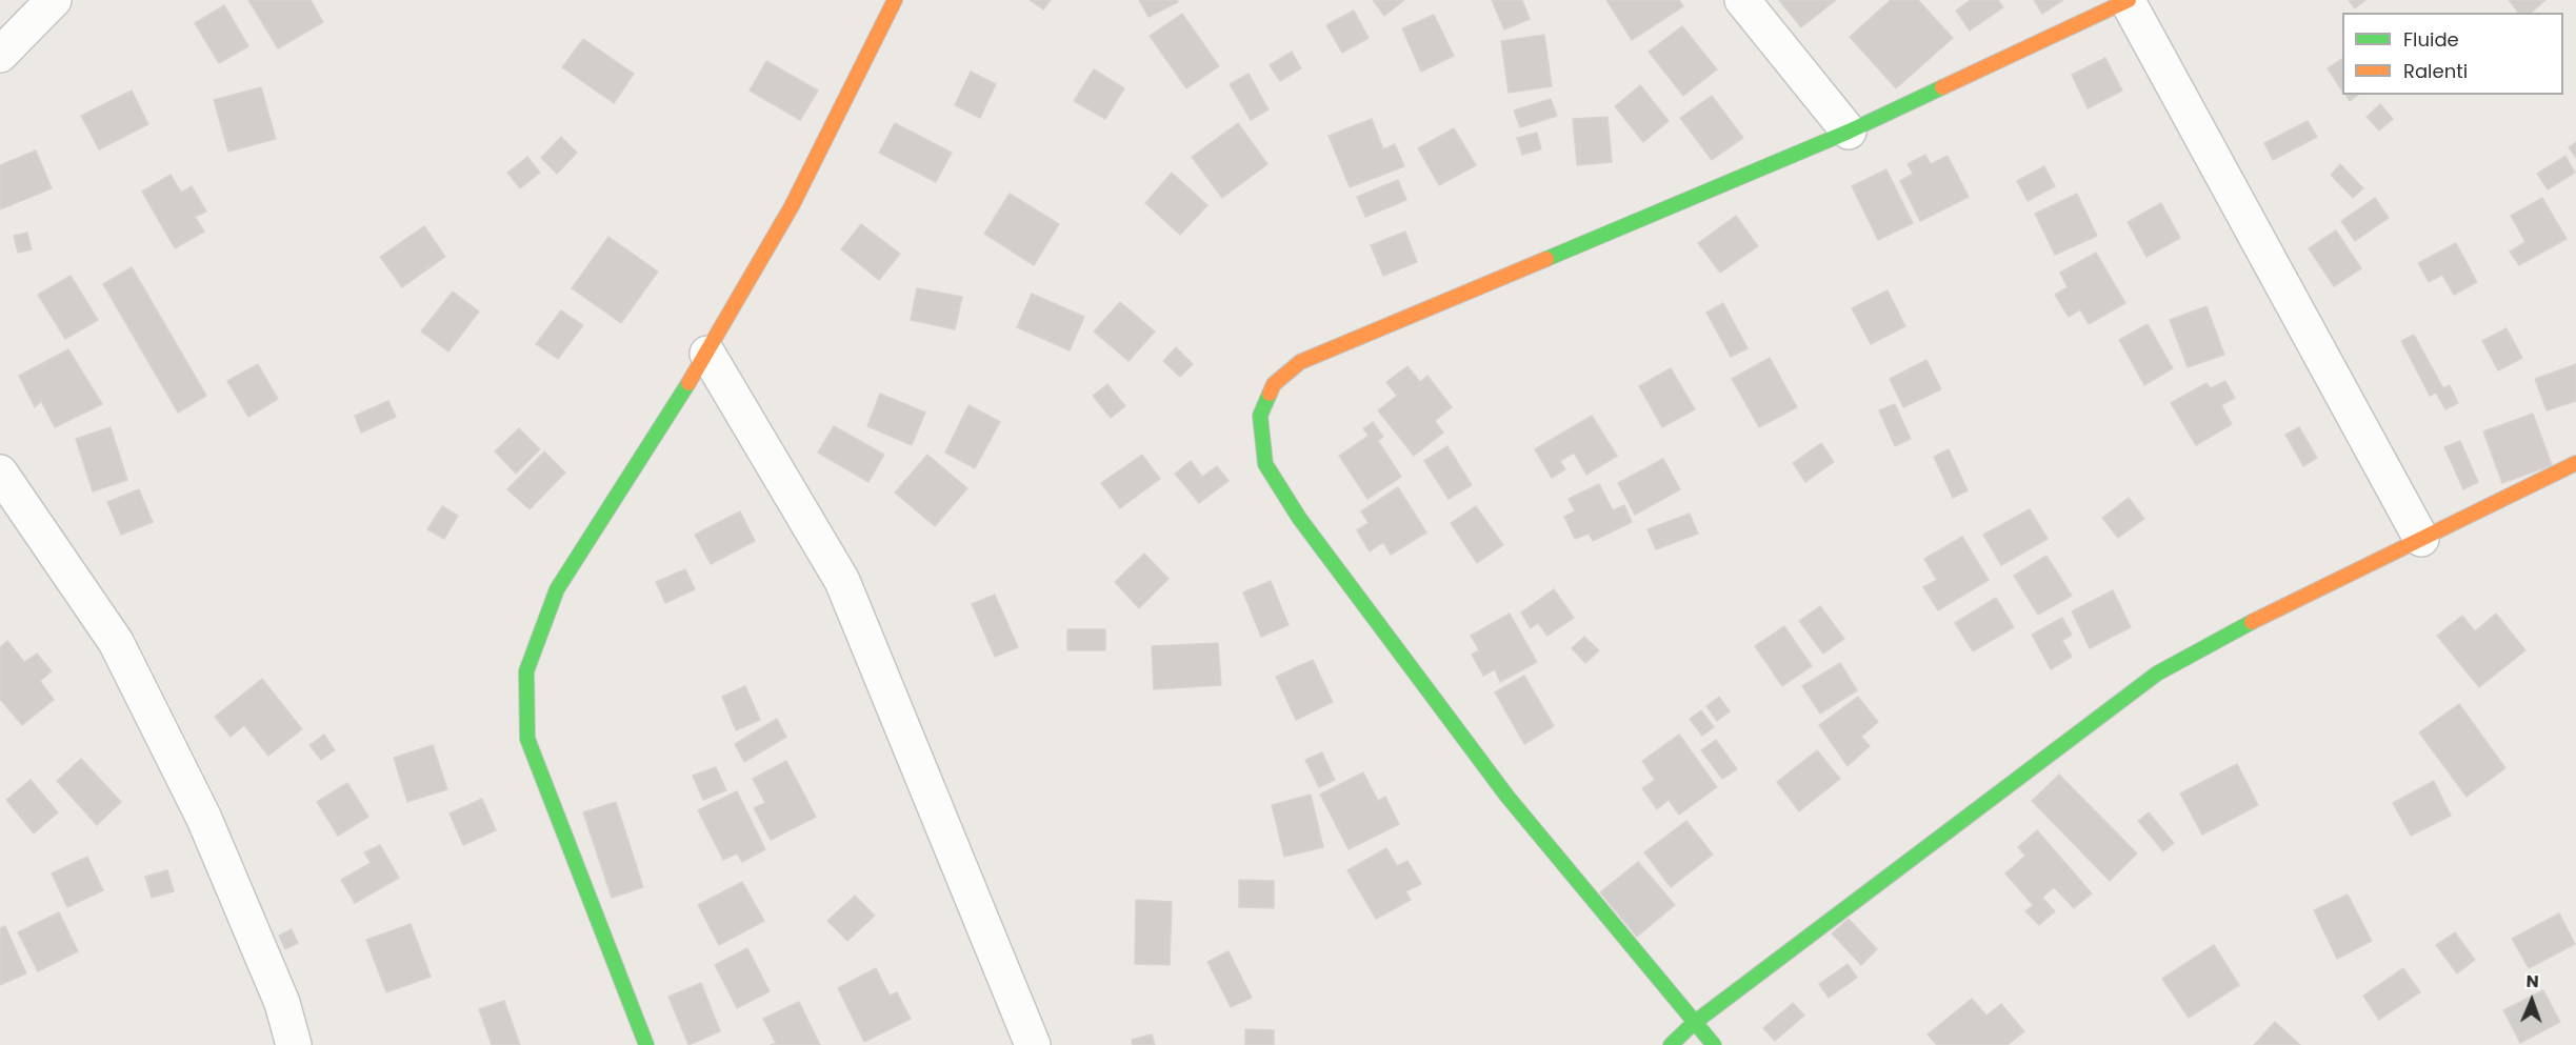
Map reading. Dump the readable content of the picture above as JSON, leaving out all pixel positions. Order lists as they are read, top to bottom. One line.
{"legend":["Fluide","Ralenti"],"north":"top"}
